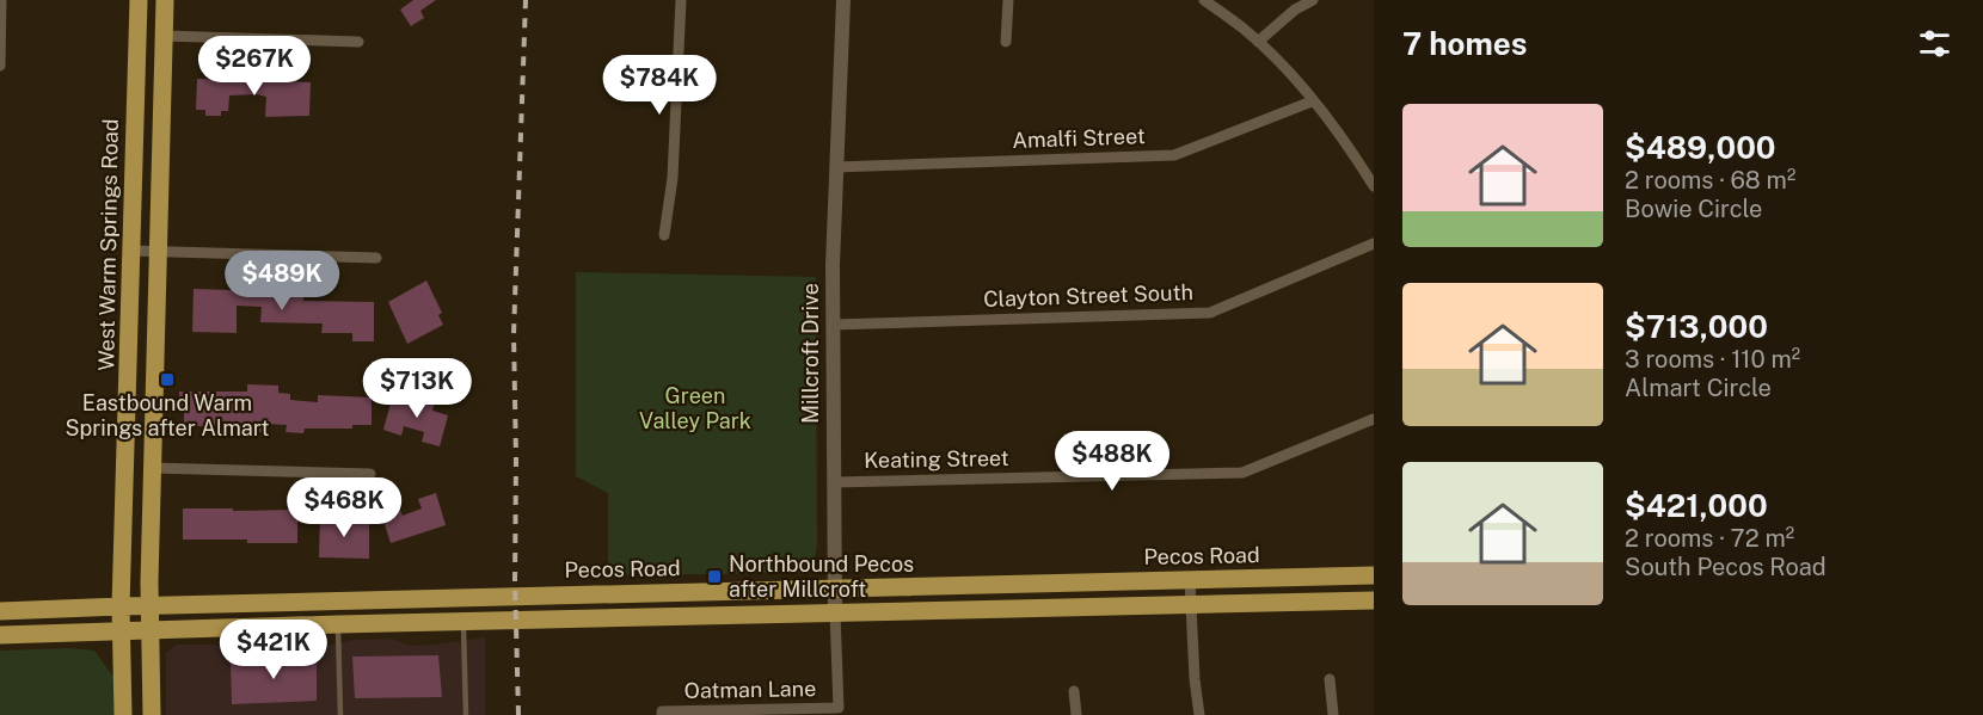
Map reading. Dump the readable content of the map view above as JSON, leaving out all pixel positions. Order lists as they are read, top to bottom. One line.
{"streets":{"main road":["West Warm Springs Road","Pecos Road"],"street":["Amalfi Street","Clayton Street South","Millcroft Drive","Keating Street","Oatman Lane"]},"crossings":[["Amalfi Street","Millcroft Drive"],["Clayton Street South","Millcroft Drive"],["Millcroft Drive","Keating Street"],["Millcroft Drive","Pecos Road"],["Millcroft Drive","Oatman Lane"]],"parks":["Green Valley Park"],"places":{"transit":["Eastbound Warm Springs after Almart","Northbound Pecos after Millcroft"]},"page":{"heading":"7 homes","price":["$267K","$784K","$489K","$713K","$488K","$468K","$421K"],"list":[{"name":"$489,000","note":"2 rooms · 68 m² · Bowie Circle"},{"name":"$713,000","note":"3 rooms · 110 m² · Almart Circle"},{"name":"$421,000","note":"2 rooms · 72 m² · South Pecos Road"}]}}
